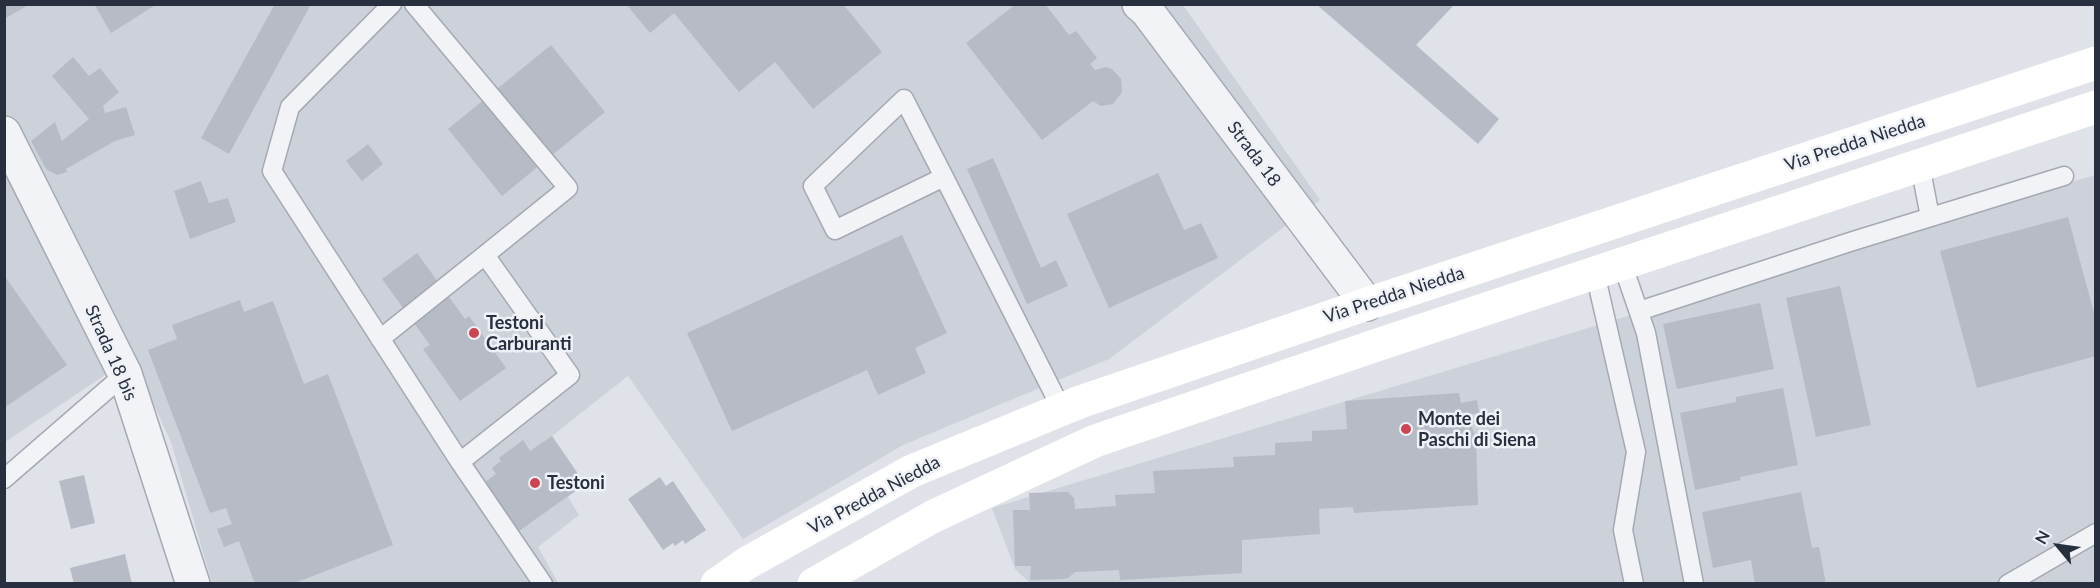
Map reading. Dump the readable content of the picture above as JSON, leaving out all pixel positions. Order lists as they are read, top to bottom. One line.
{"streets":{"main road":["Via Predda Niedda"],"street":["Strada 18","Strada 18 bis"]},"crossings":[["Via Predda Niedda","Strada 18"]],"places":["Testoni Carburanti","Monte dei Paschi di Siena","Testoni"],"north":"top left"}
